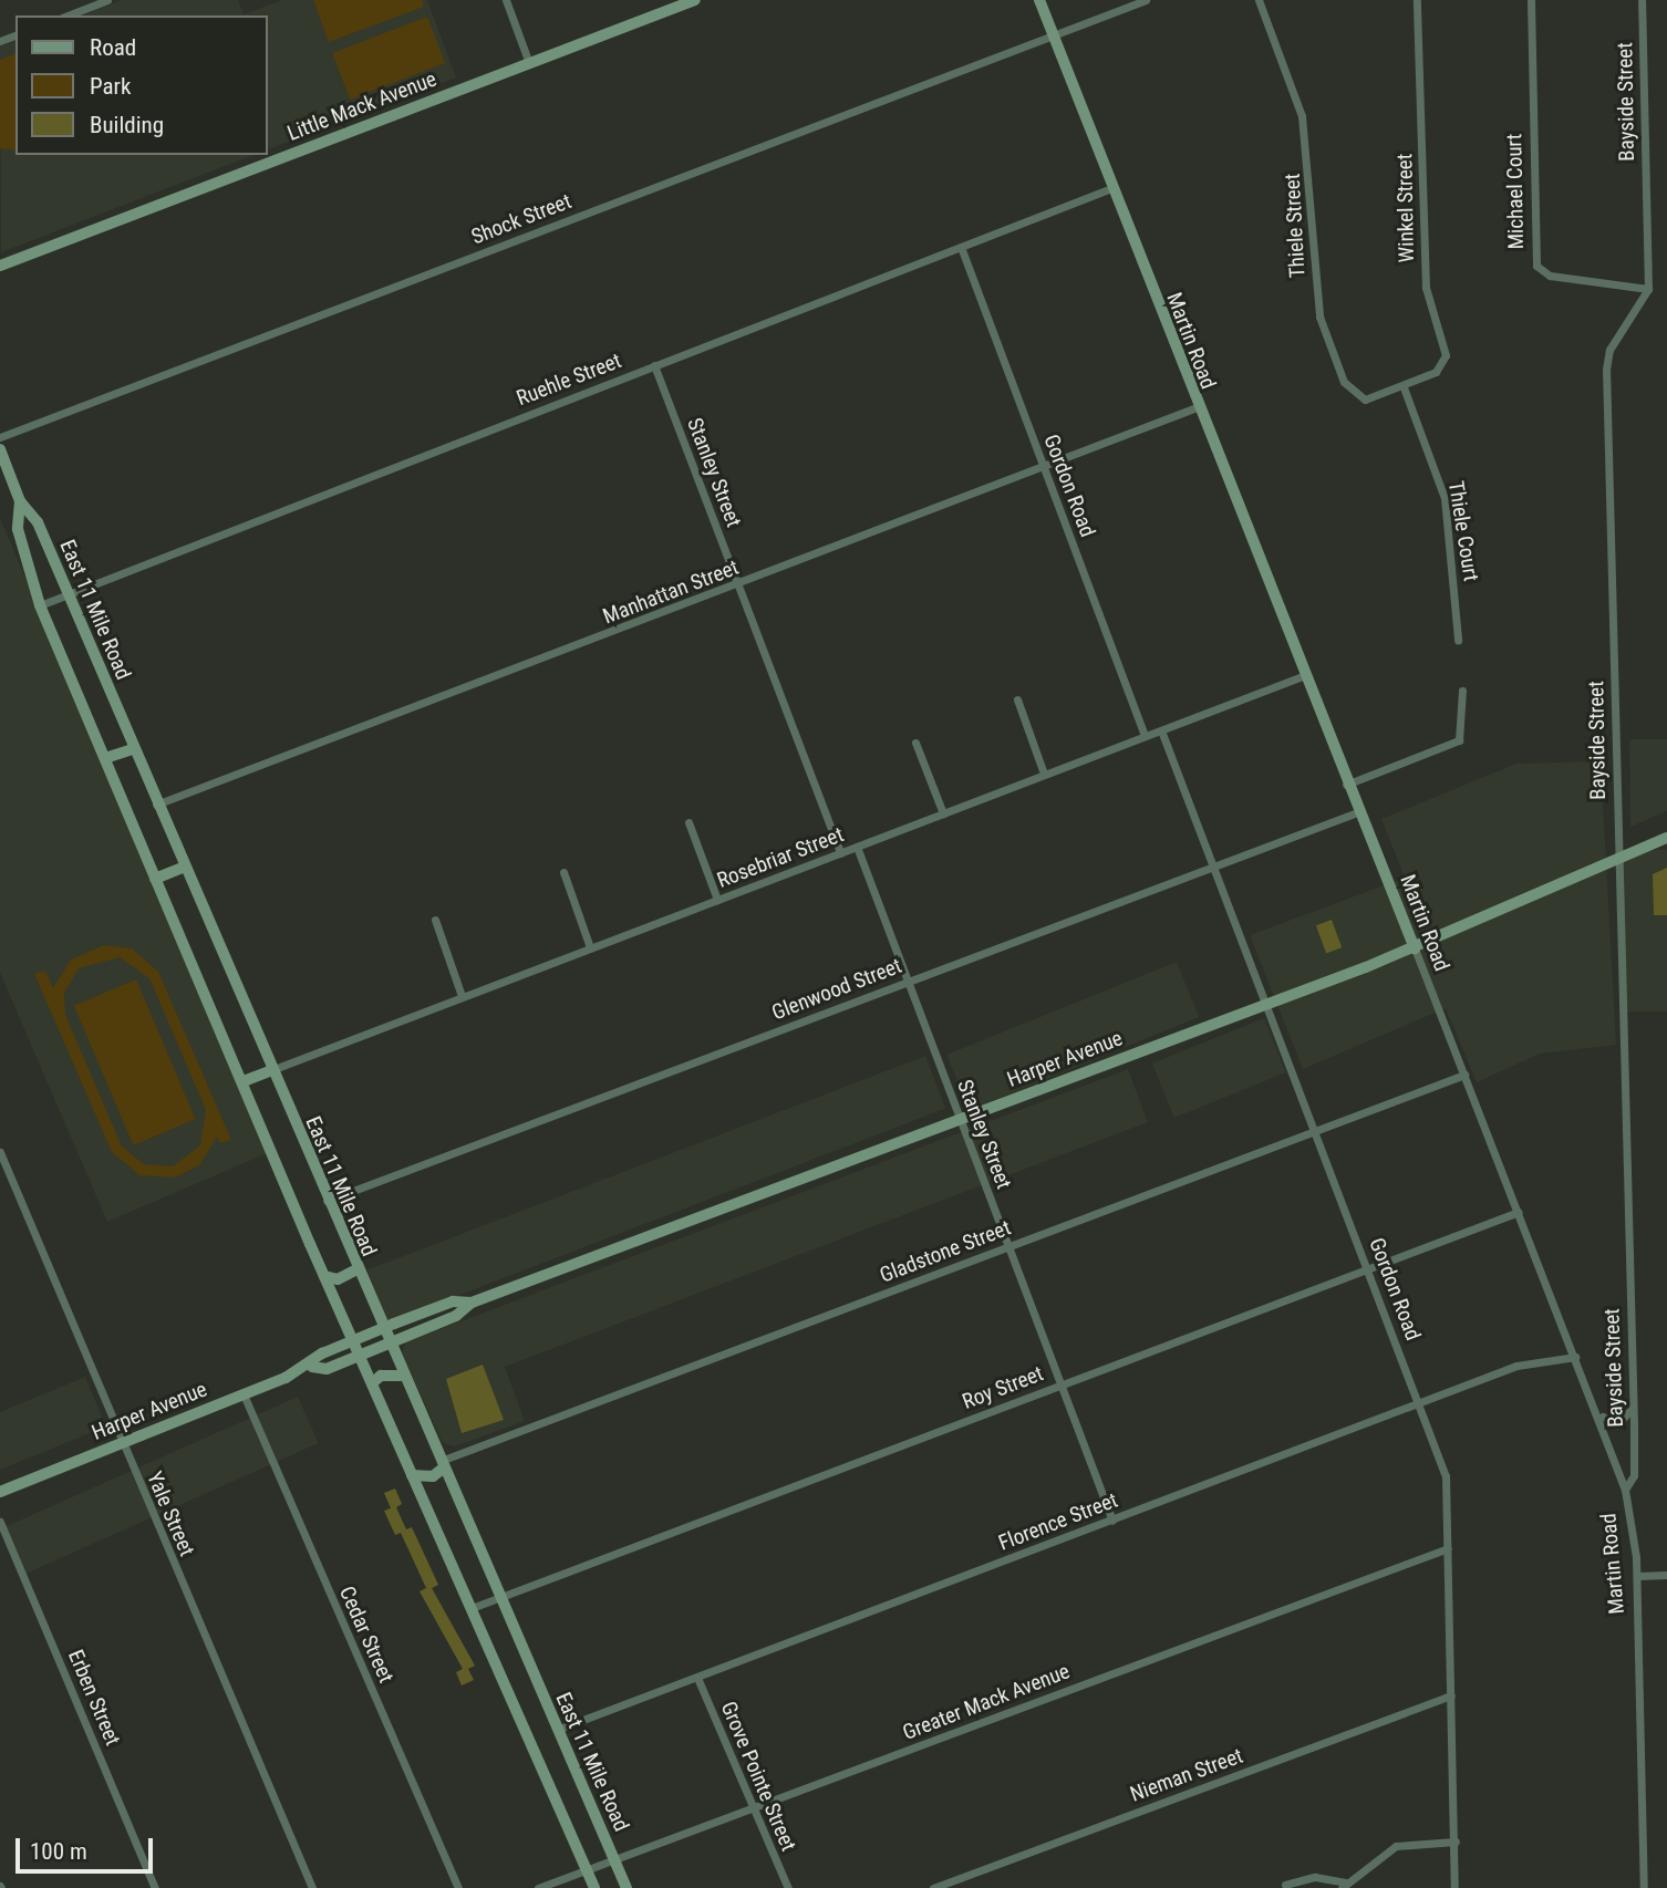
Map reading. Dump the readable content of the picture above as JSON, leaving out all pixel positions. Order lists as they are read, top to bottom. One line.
{"streets":{"main road":["Little Mack Avenue","Martin Road","East 11 Mile Road","Harper Avenue"],"street":["Bayside Street","Michael Court","Winkel Street","Shock Street","Thiele Street","Ruehle Street","Stanley Street","Gordon Road","Thiele Court","Manhattan Street","Rosebriar Street","Glenwood Street","Gladstone Street","Roy Street","Yale Street","Florence Street","Cedar Street","Erben Street","Greater Mack Avenue","Nieman Street","Grove Pointe Street"]},"crossings":[["Bayside Street","Michael Court"],["Bayside Street","Martin Road"],["Bayside Street","Harper Avenue"],["Winkel Street","Thiele Street"],["Winkel Street","Thiele Court"],["Shock Street","Martin Road"],["Thiele Street","Thiele Court"],["Martin Road","Ruehle Street"],["Martin Road","Manhattan Street"],["Martin Road","Rosebriar Street"],["Martin Road","Glenwood Street"],["Martin Road","Harper Avenue"],["Martin Road","Gladstone Street"],["Martin Road","Roy Street"],["Martin Road","Florence Street"],["Ruehle Street","Stanley Street"],["Ruehle Street","Gordon Road"],["Ruehle Street","East 11 Mile Road"],["Stanley Street","Manhattan Street"],["Stanley Street","Rosebriar Street"],["Stanley Street","Glenwood Street"],["Stanley Street","Harper Avenue"],["Stanley Street","Gladstone Street"],["Stanley Street","Roy Street"],["Stanley Street","Florence Street"],["Gordon Road","Manhattan Street"],["Gordon Road","Rosebriar Street"],["Gordon Road","Glenwood Street"],["Gordon Road","Harper Avenue"],["Gordon Road","Gladstone Street"],["Gordon Road","Roy Street"],["Gordon Road","Florence Street"],["Gordon Road","Greater Mack Avenue"],["Gordon Road","Nieman Street"],["Manhattan Street","East 11 Mile Road"],["East 11 Mile Road","Rosebriar Street"],["East 11 Mile Road","Glenwood Street"],["East 11 Mile Road","Harper Avenue"],["East 11 Mile Road","Gladstone Street"],["East 11 Mile Road","Roy Street"],["East 11 Mile Road","Florence Street"],["East 11 Mile Road","Greater Mack Avenue"],["Harper Avenue","Yale Street"],["Harper Avenue","Cedar Street"],["Florence Street","Grove Pointe Street"],["Greater Mack Avenue","Grove Pointe Street"]],"legend":["Road","Park","Building"],"scale_bar":"100 m"}
